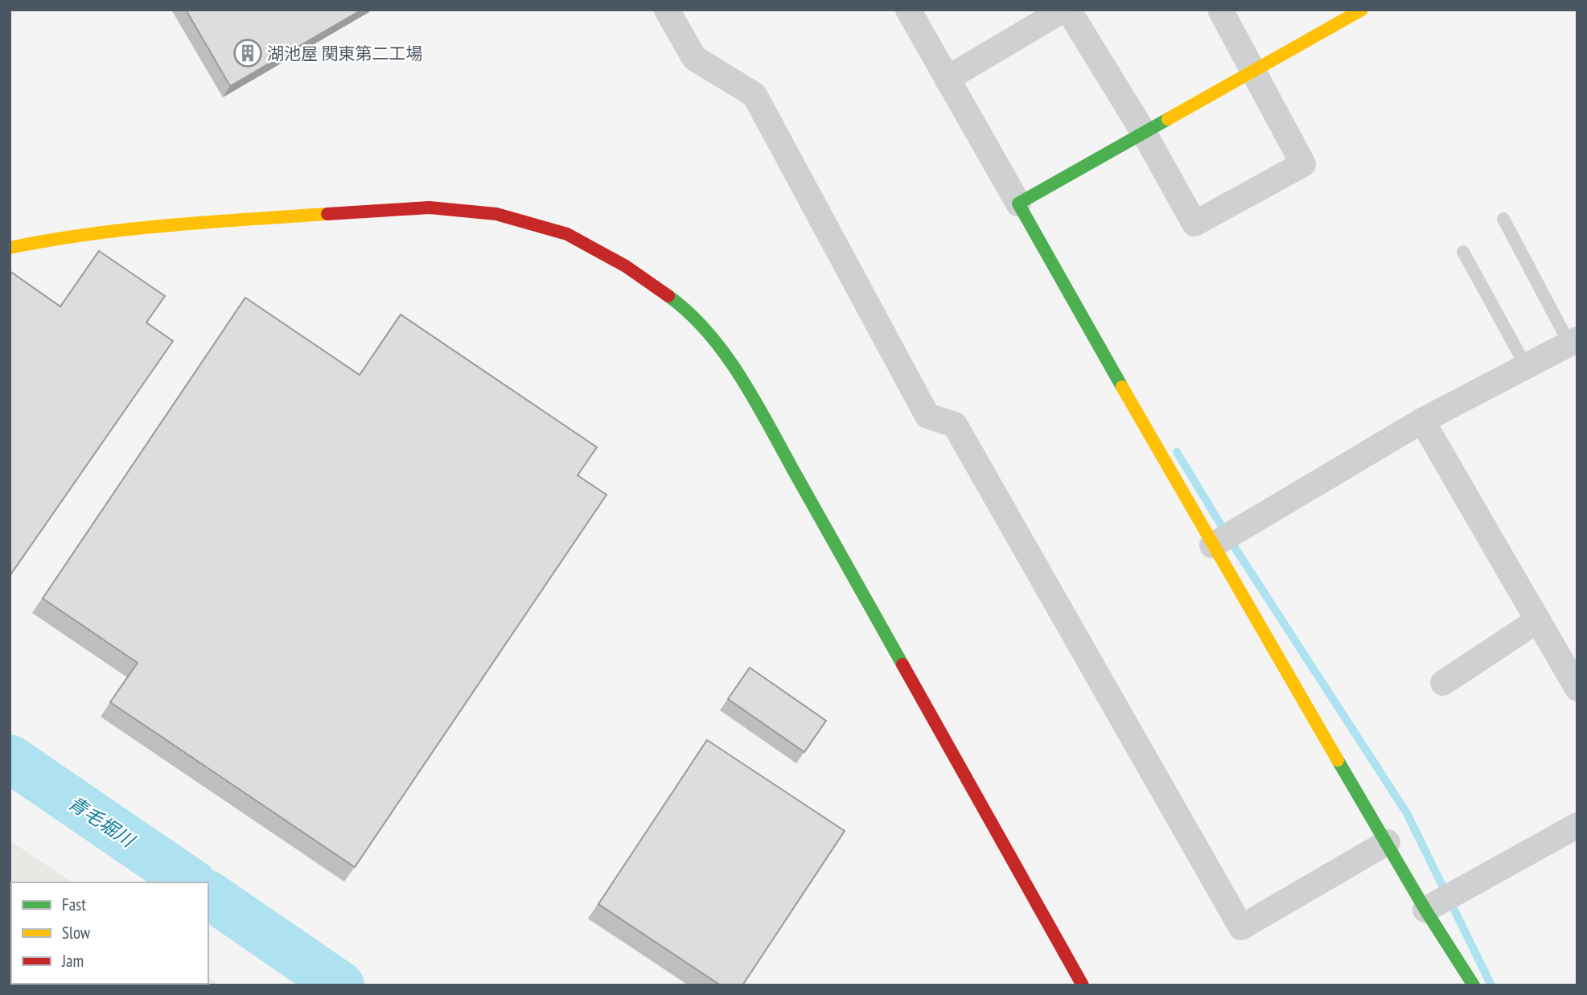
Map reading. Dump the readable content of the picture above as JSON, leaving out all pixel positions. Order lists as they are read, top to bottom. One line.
{"water":["青毛堀川"],"places":{"building":["湖池屋 関東第二工場"]},"legend":["Fast","Slow","Jam"]}
